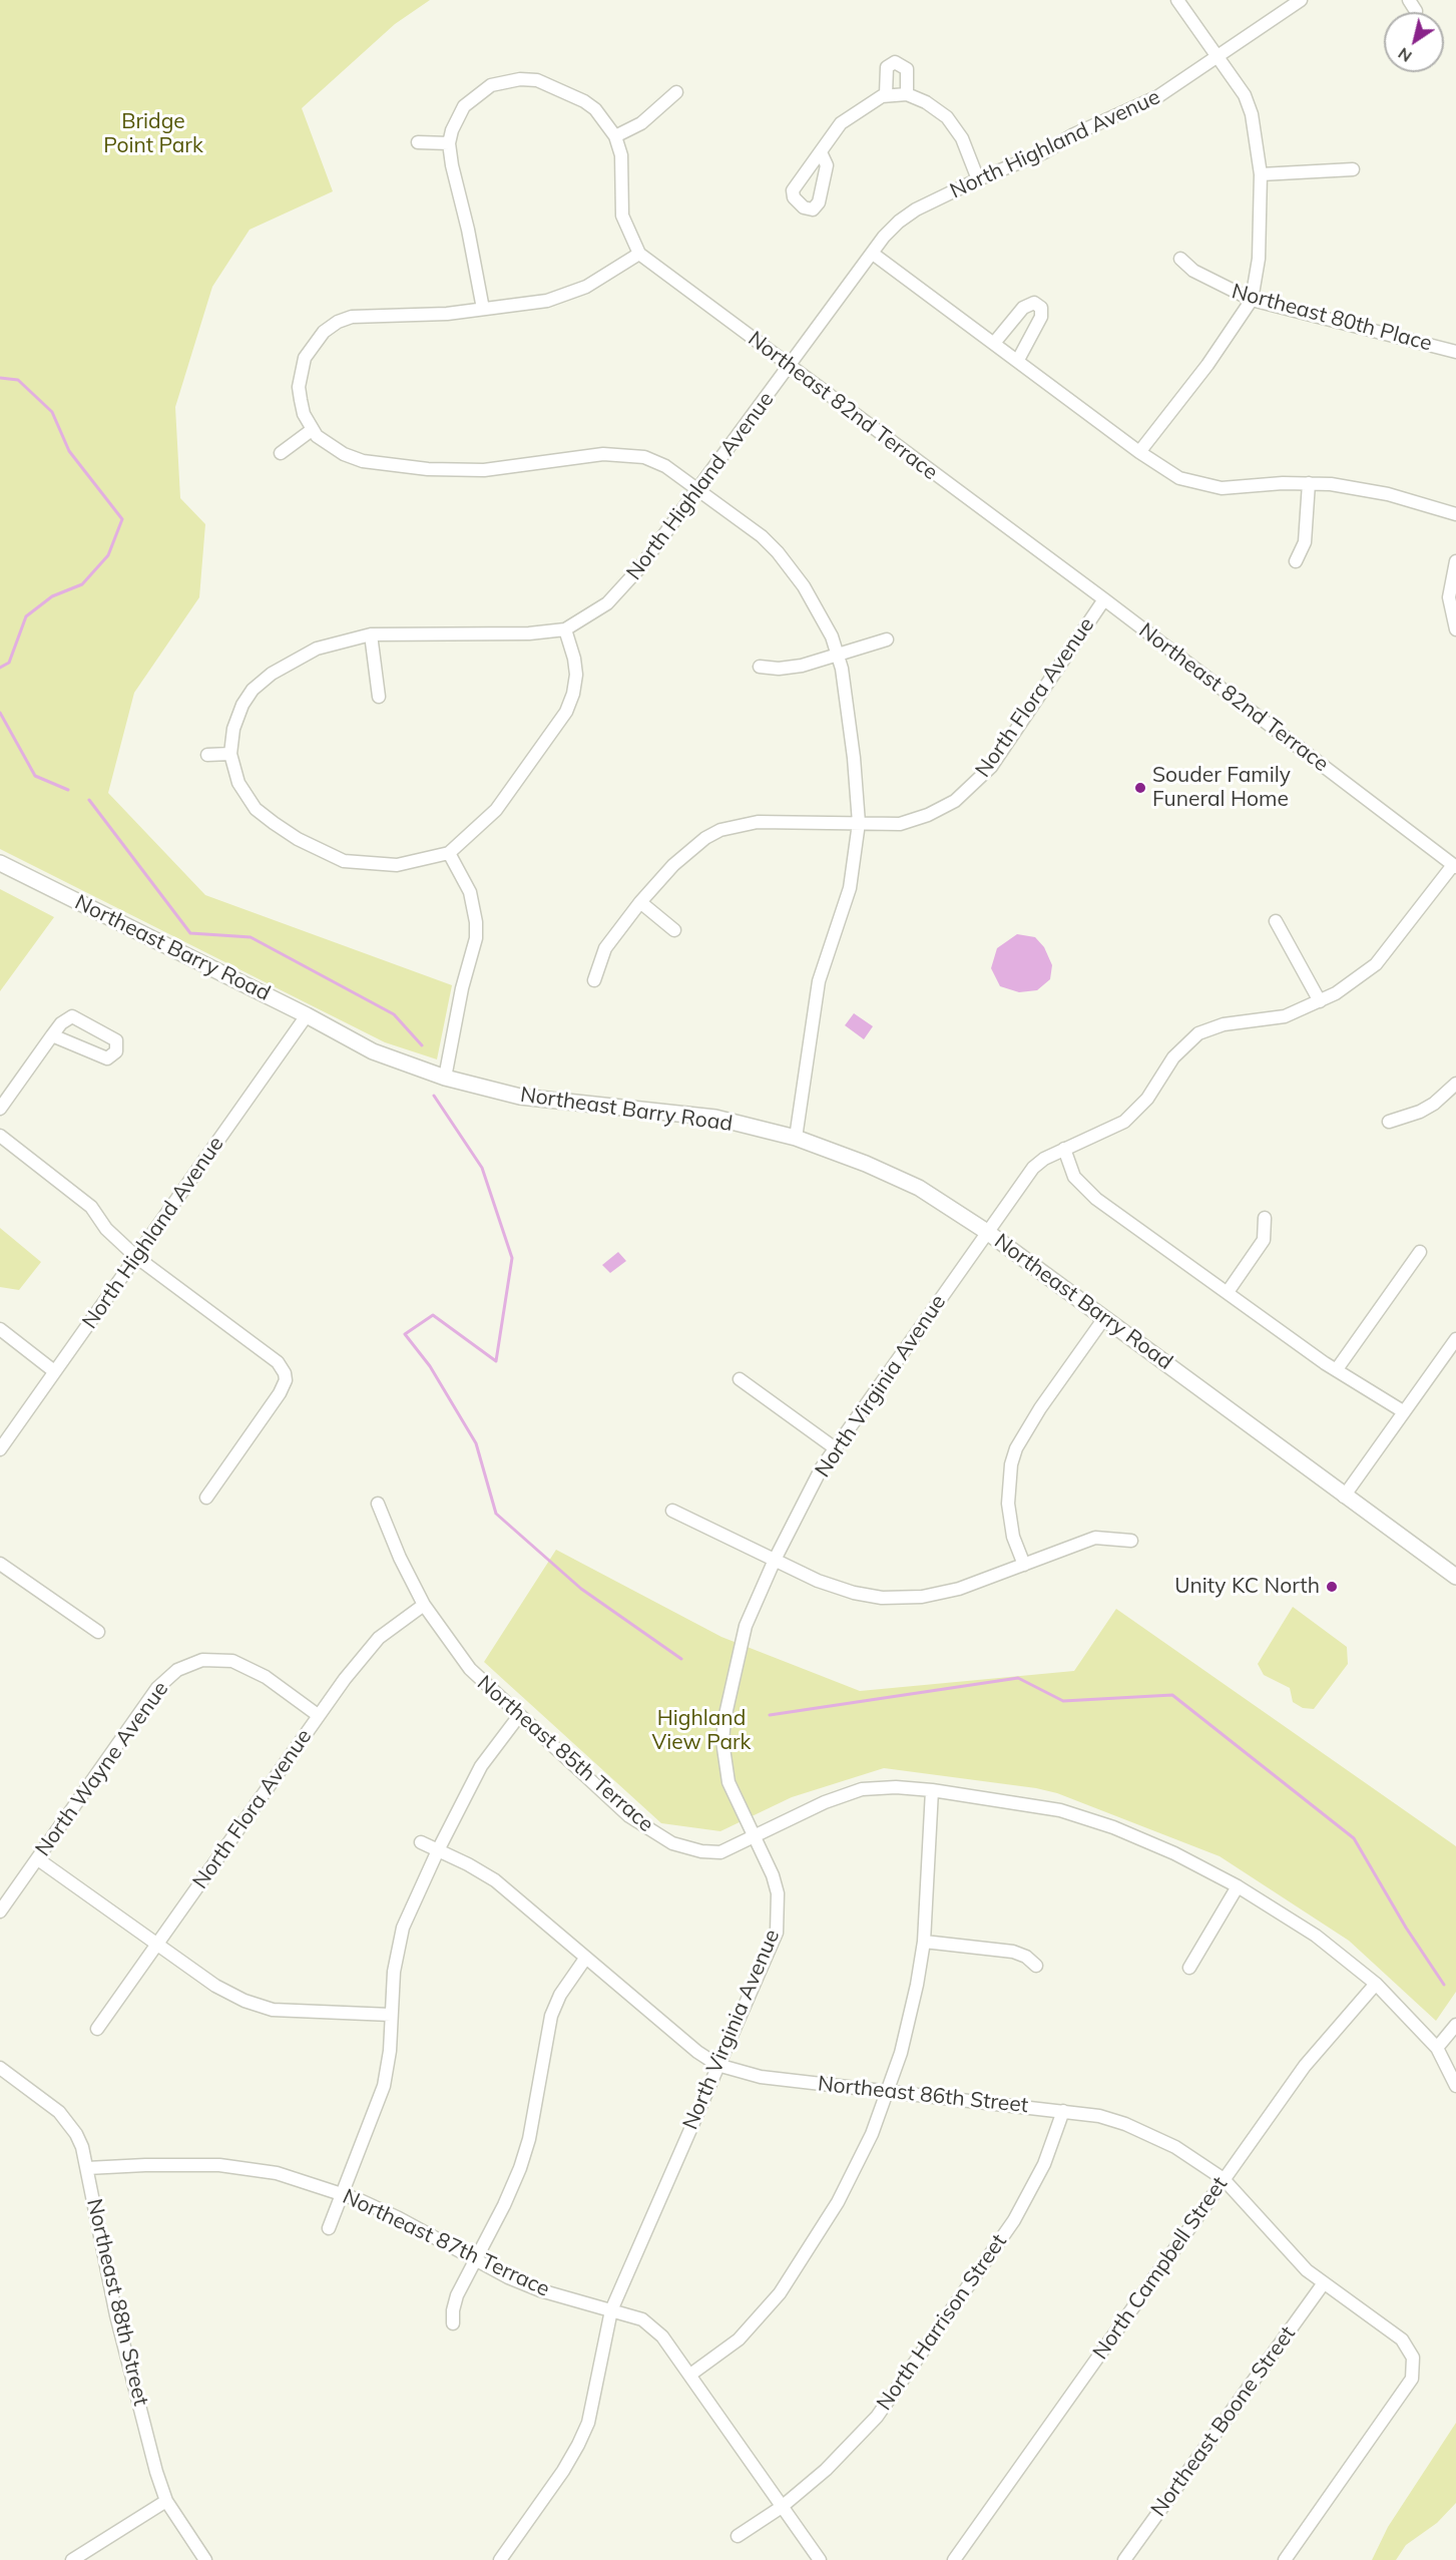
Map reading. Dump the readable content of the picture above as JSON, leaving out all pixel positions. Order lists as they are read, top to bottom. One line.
{"streets":{"main road":["Northeast Barry Road"],"street":["North Highland Avenue","Northeast 80th Place","Northeast 82nd Terrace","North Flora Avenue","North Virginia Avenue","Northeast 85th Terrace","North Wayne Avenue","Northeast 86th Street","Northeast 87th Terrace","North Campbell Street","Northeast 88th Street","North Harrison Street","Northeast Boone Street"]},"crossings":[["North Highland Avenue","Northeast 82nd Terrace"],["North Highland Avenue","Northeast Barry Road"],["Northeast 82nd Terrace","North Flora Avenue"],["Northeast 82nd Terrace","North Virginia Avenue"],["North Flora Avenue","Northeast 85th Terrace"],["North Flora Avenue","North Wayne Avenue"],["Northeast Barry Road","North Virginia Avenue"],["North Virginia Avenue","Northeast 85th Terrace"],["North Virginia Avenue","Northeast 86th Street"],["North Virginia Avenue","Northeast 87th Terrace"],["Northeast 85th Terrace","North Campbell Street"],["Northeast 86th Street","North Campbell Street"],["Northeast 86th Street","North Harrison Street"],["Northeast 86th Street","Northeast Boone Street"],["Northeast 87th Terrace","Northeast 88th Street"],["Northeast 87th Terrace","North Harrison Street"]],"parks":["Bridge Point Park","Highland View Park"],"places":["Souder Family Funeral Home","Unity KC North"],"north":"bottom left"}
